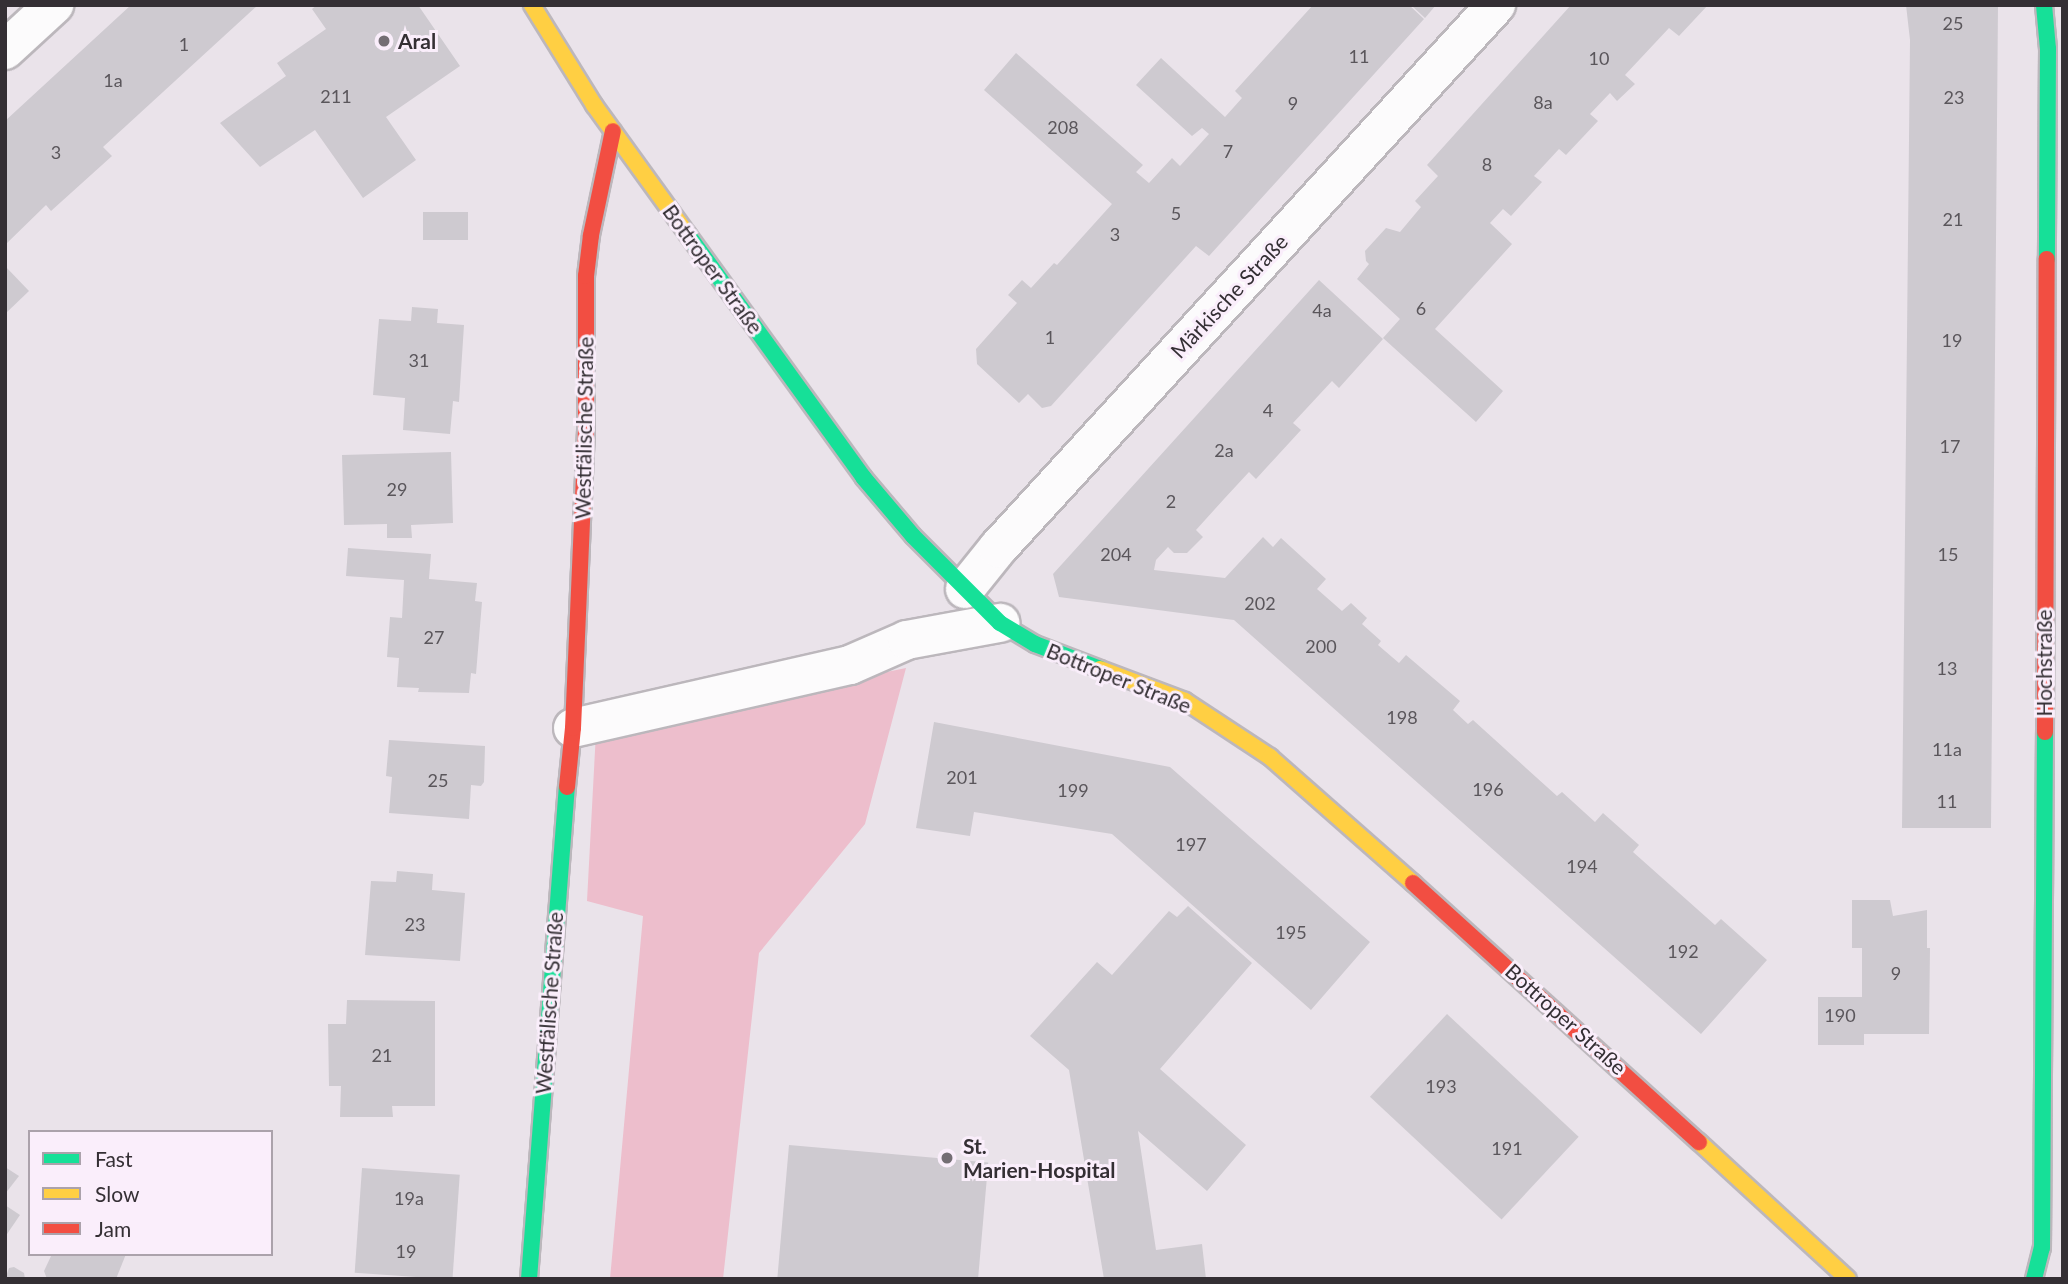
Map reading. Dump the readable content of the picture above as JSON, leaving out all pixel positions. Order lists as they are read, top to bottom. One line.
{"streets":{"street":["Bottroper Straße","Märkische Straße","Westfälische Straße","Hochstraße"]},"crossings":[["Bottroper Straße","Märkische Straße"],["Bottroper Straße","Westfälische Straße"]],"places":["Aral","St. Marien-Hospital"],"house_numbers":["25","1","11","10","1a","211","23","8a","9","208","7","3","8","5","21","3","6","4a","1","19","31","4","17","2a","29","2","204","15","202","27","200","13","198","11a","201","25","196","199","11","197","194","23","195","192","9","190","21","193","191","19a","19"],"legend":["Fast","Slow","Jam"]}
